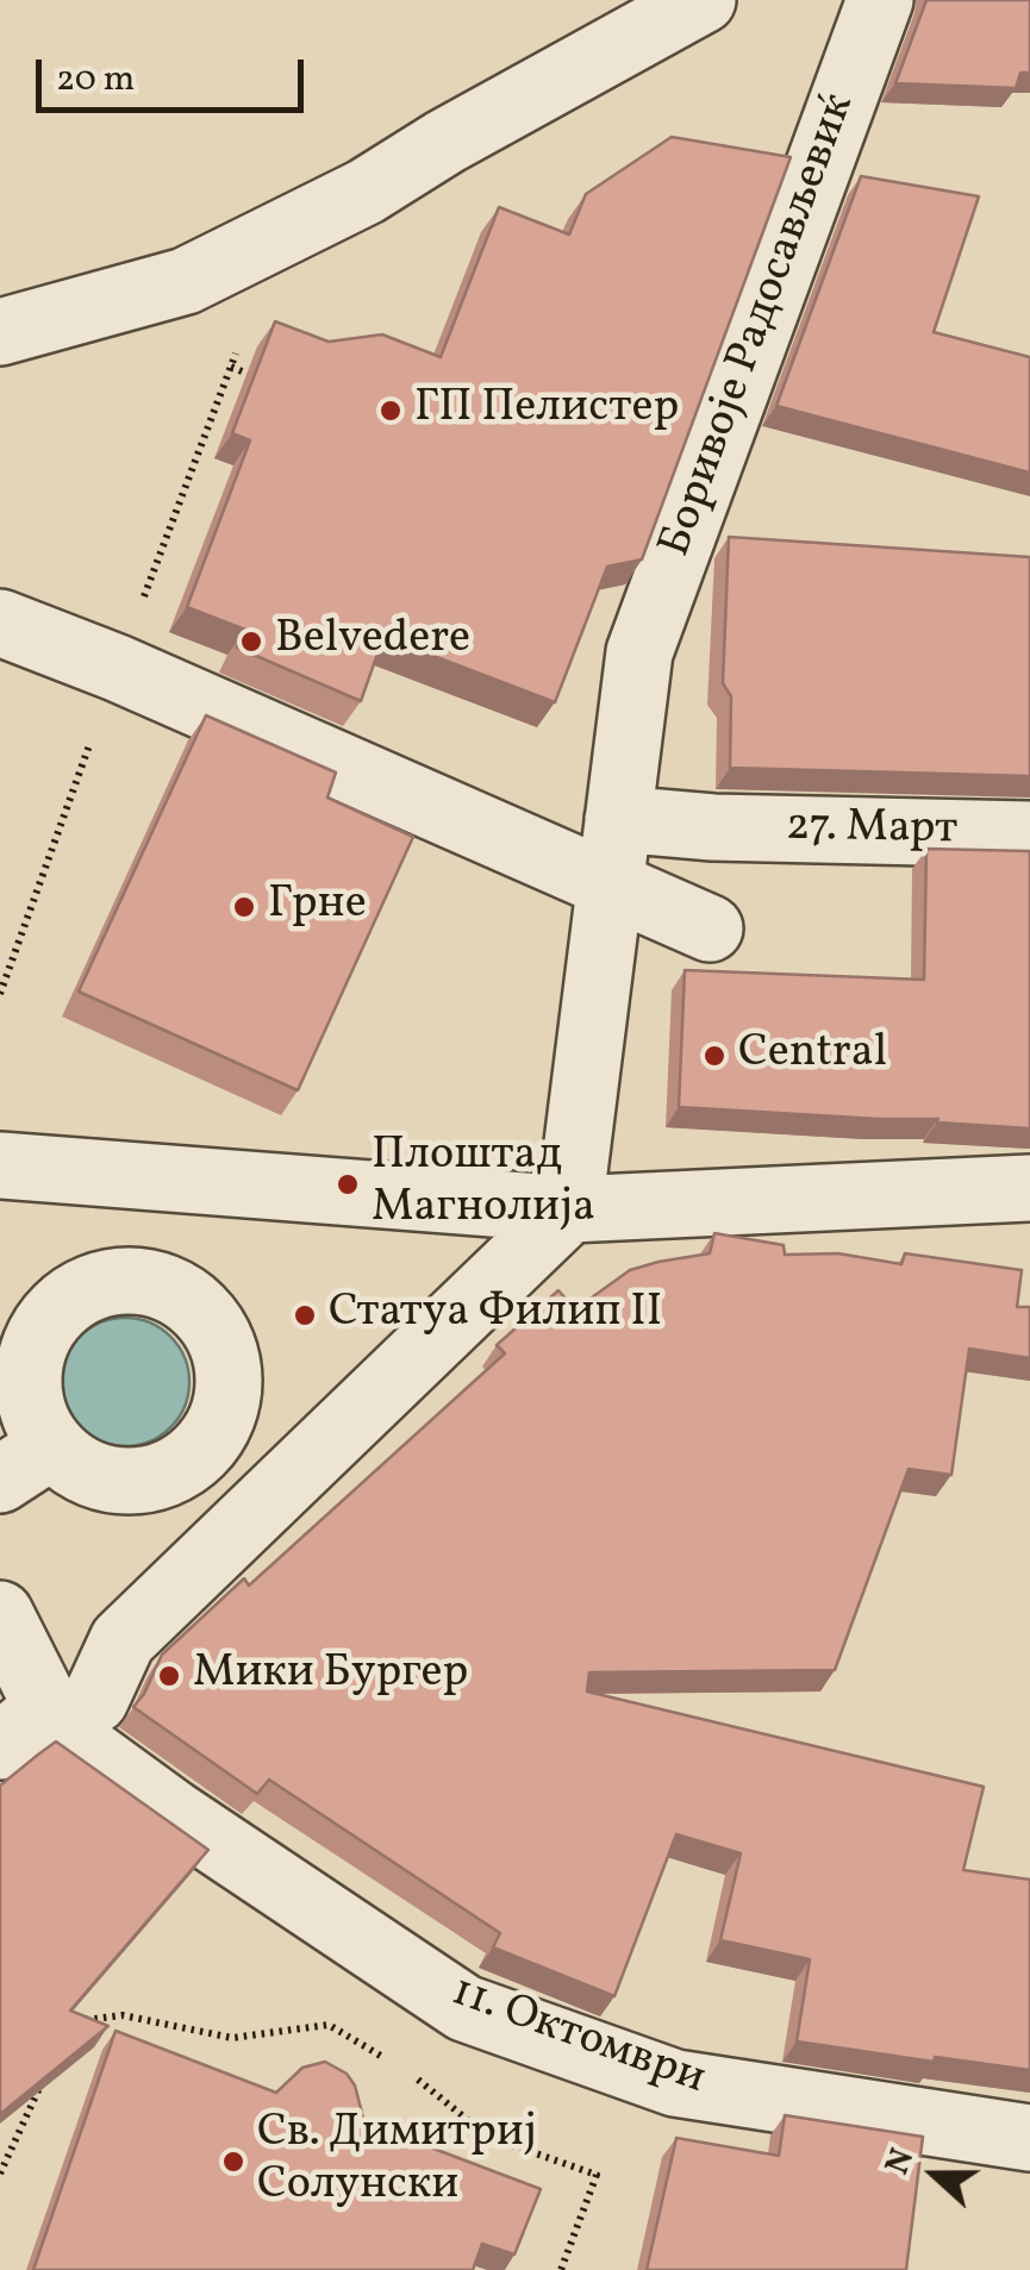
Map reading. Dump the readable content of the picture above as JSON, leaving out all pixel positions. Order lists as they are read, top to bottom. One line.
{"streets":{"street":["Боривоје Радосављевиќ","27. Март","11. Октомври"]},"crossings":[["Боривоје Радосављевиќ","27. Март"]],"places":["ГП Пелистер","Belvedere","Грне","Central","Плоштад Магнолија","Статуа Филип II","Мики Бургер","Св. Димитриј Солунски"],"scale_bar":"20 m","north":"left"}
